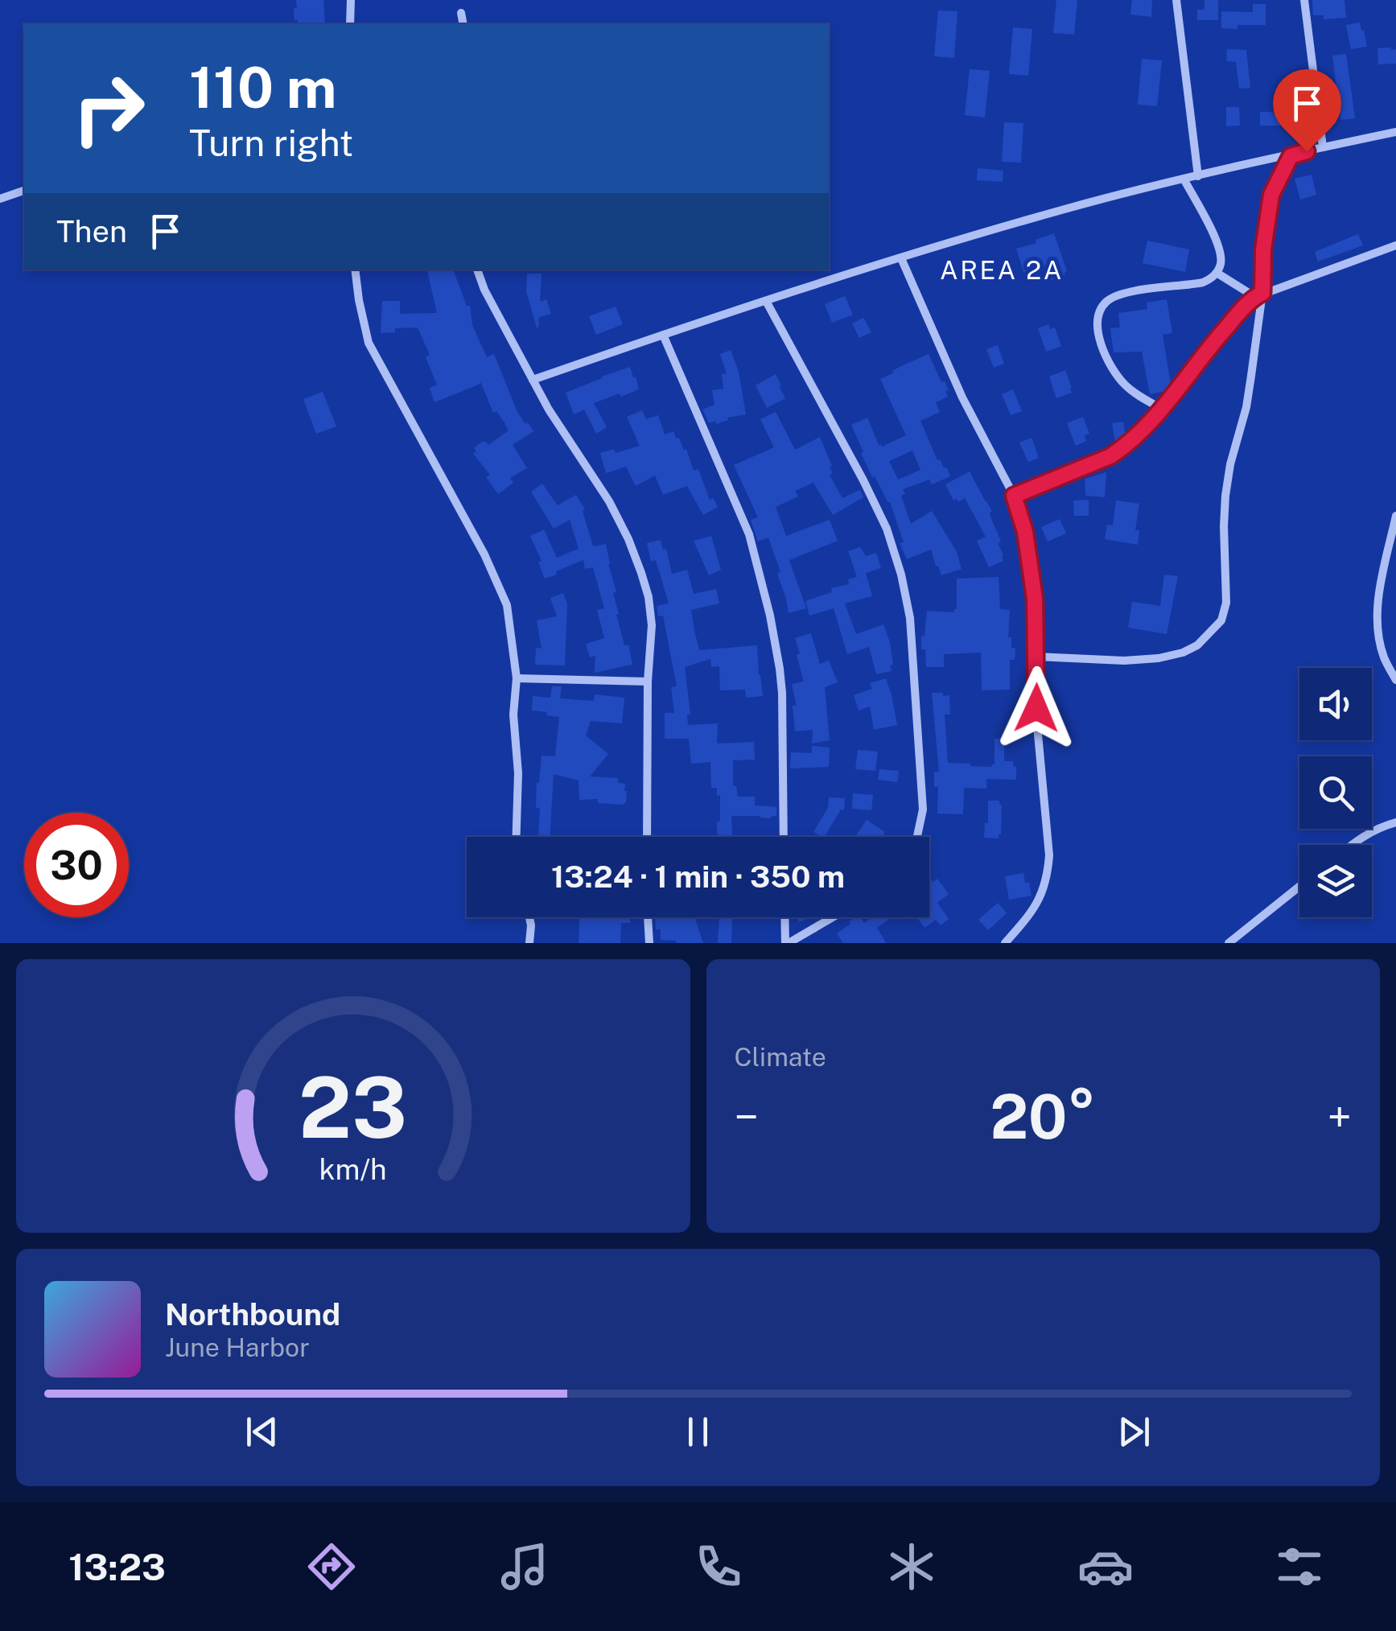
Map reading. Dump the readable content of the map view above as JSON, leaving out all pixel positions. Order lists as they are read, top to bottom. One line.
{"districts":["AREA 2A"],"page":{"turn":["110 m","Turn right"],"then":"Then","limit":"30","trip":"13:24 · 1 min · 350 m","tile":"Climate","heat":["−","20°","+"],"song":["Northbound","June Harbor"],"tabs":"13:23","gauge":["23","km/h"]}}
